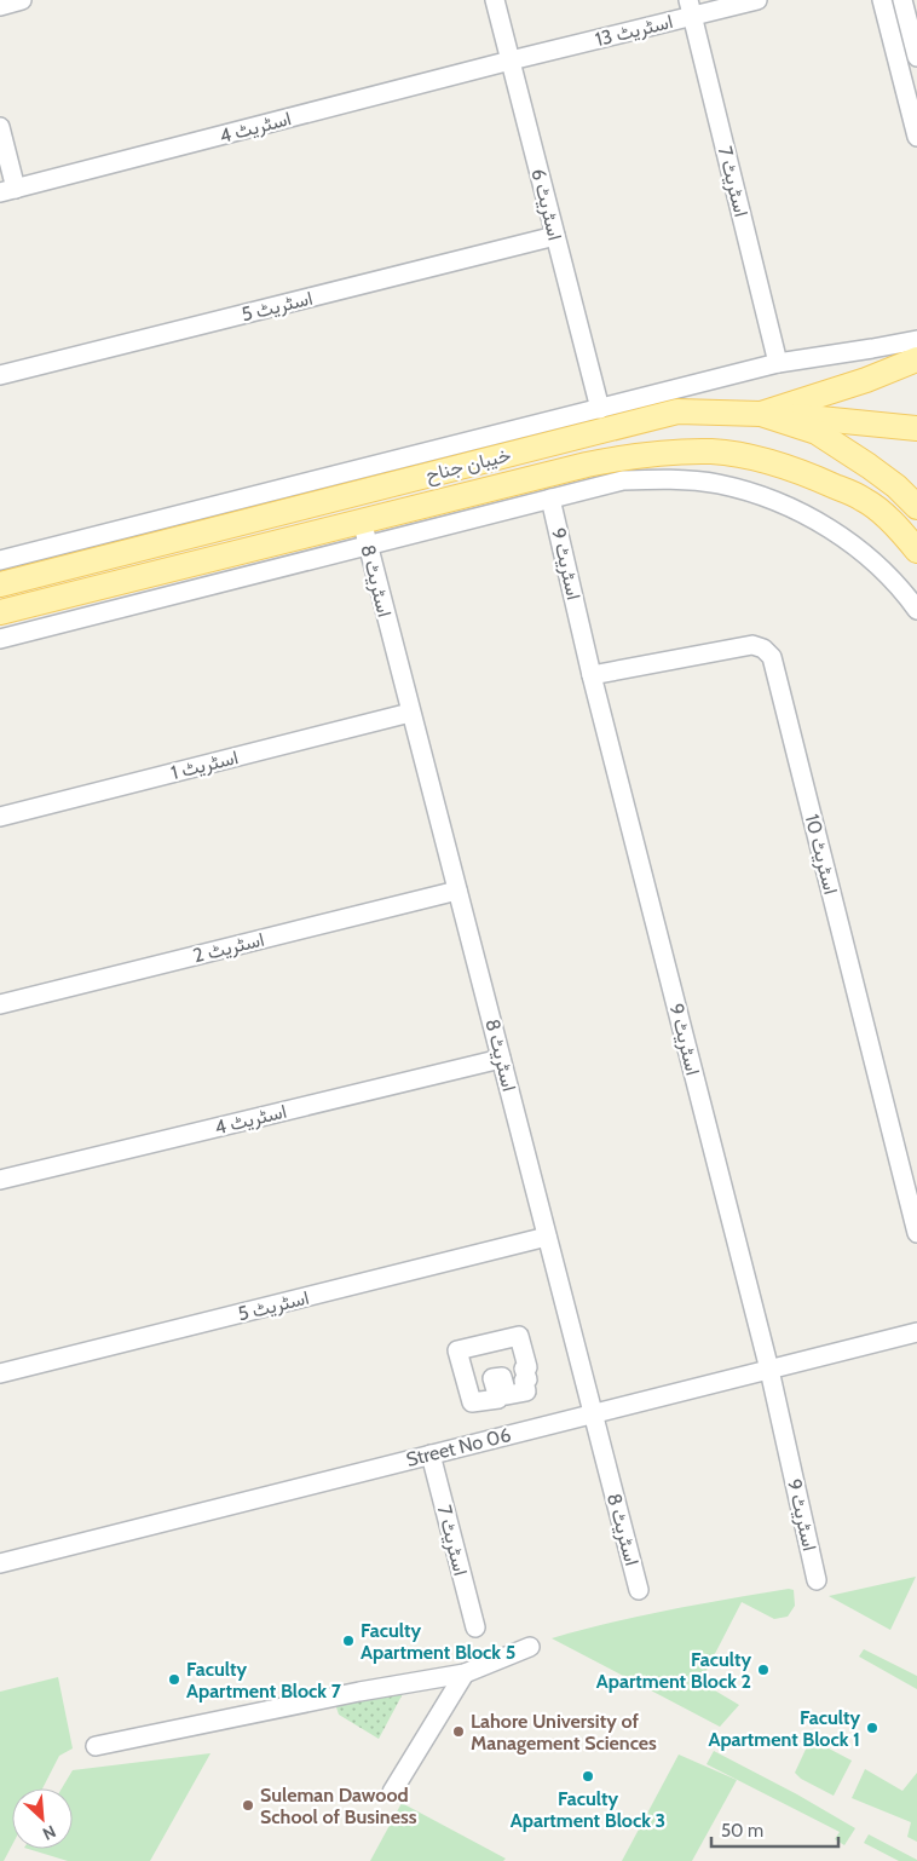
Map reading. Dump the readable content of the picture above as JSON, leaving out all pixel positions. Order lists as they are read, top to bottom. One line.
{"streets":{"main road":["خیبان جناح"],"street":["اسٹریٹ 13","اسٹریٹ 4","اسٹریٹ 7","اسٹریٹ 6","اسٹریٹ 5","اسٹریٹ 9","اسٹریٹ 8","اسٹریٹ 1","اسٹریٹ 10","اسٹریٹ 2","Street No 06"]},"crossings":[["اسٹریٹ 13","اسٹریٹ 4"],["اسٹریٹ 13","اسٹریٹ 7"],["اسٹریٹ 13","اسٹریٹ 6"],["اسٹریٹ 4","اسٹریٹ 6"],["اسٹریٹ 4","اسٹریٹ 8"],["اسٹریٹ 7","Street No 06"],["اسٹریٹ 6","اسٹریٹ 5"],["اسٹریٹ 5","اسٹریٹ 8"],["خیبان جناح","اسٹریٹ 8"],["اسٹریٹ 9","اسٹریٹ 10"],["اسٹریٹ 9","Street No 06"],["اسٹریٹ 8","اسٹریٹ 1"],["اسٹریٹ 8","اسٹریٹ 2"],["اسٹریٹ 8","Street No 06"]],"places":["Faculty Apartment Block 5","Faculty Apartment Block 2","Faculty Apartment Block 7","Faculty Apartment Block 1","Lahore University of Management Sciences","Faculty Apartment Block 3","Suleman Dawood School of Business"],"scale_bar":"50 m","north":"bottom right"}
